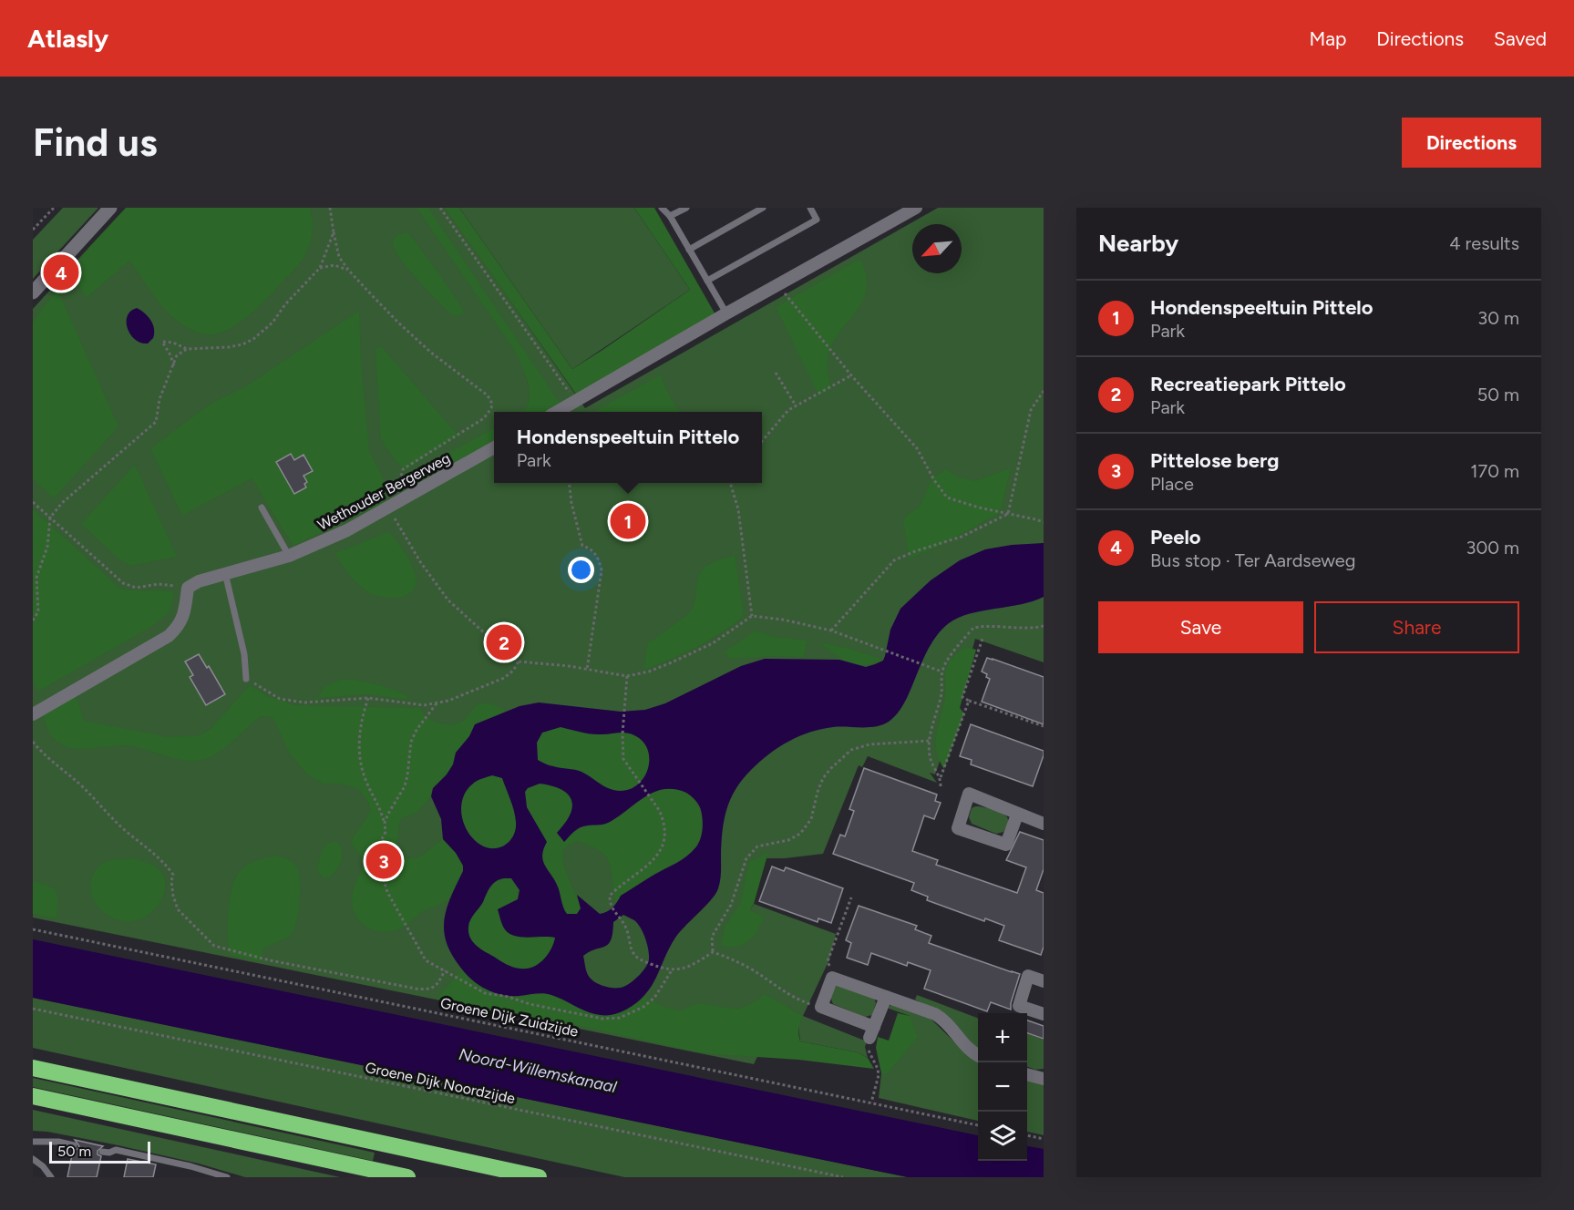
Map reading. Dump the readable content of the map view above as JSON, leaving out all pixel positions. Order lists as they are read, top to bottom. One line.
{"streets":{"street":["Wethouder Bergerweg"],"path":["Groene Dijk Zuidzijde","Groene Dijk Noordzijde"]},"water":["Noord-Willemskanaal"],"scale_bar":"50 m","north":"bottom left","page":{"header":"Atlasly","nav":["Map","Directions","Saved"],"buttons":["Directions",["Save","Share"]],"title":"Find us","heading":["Nearby","4 results"],"pins":["4","1","2","3"],"list":[{"mark":"1","name":"Hondenspeeltuin Pittelo","note":"Park","value":"30 m"},{"mark":"2","name":"Recreatiepark Pittelo","note":"Park","value":"50 m"},{"mark":"3","name":"Pittelose berg","note":"Place","value":"170 m"},{"mark":"4","name":"Peelo","note":"Bus stop · Ter Aardseweg","value":"300 m"}],"popup":["Hondenspeeltuin Pittelo","Park"],"map_buttons":["+","−"],"scale":"50 m"}}
